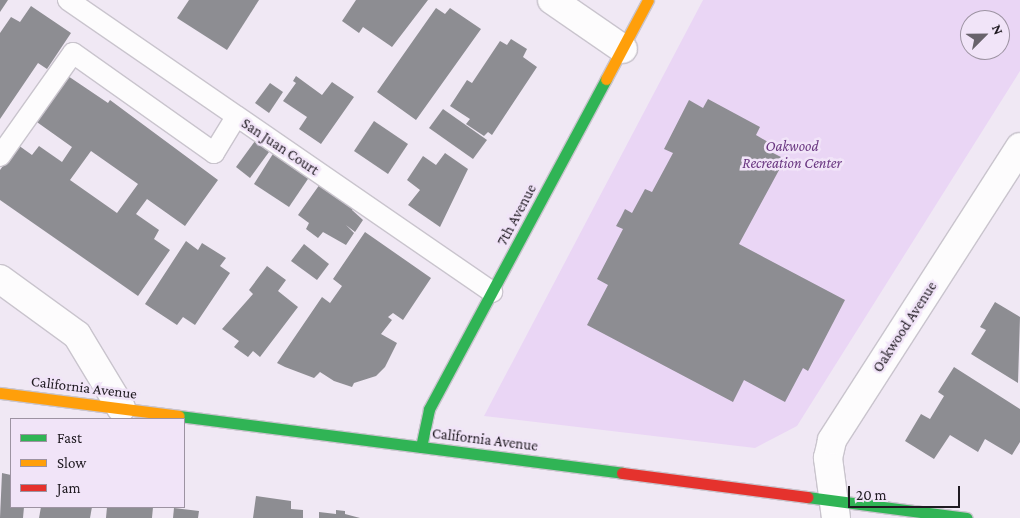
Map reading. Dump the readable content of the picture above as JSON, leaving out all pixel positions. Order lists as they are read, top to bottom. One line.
{"streets":{"street":["7th Avenue","Oakwood Avenue","California Avenue"],"lane":["San Juan Court"]},"crossings":[["San Juan Court","7th Avenue"],["7th Avenue","California Avenue"],["Oakwood Avenue","California Avenue"]],"parks":["Oakwood Recreation Center"],"legend":["Fast","Slow","Jam"],"scale_bar":"20 m","north":"top right"}
